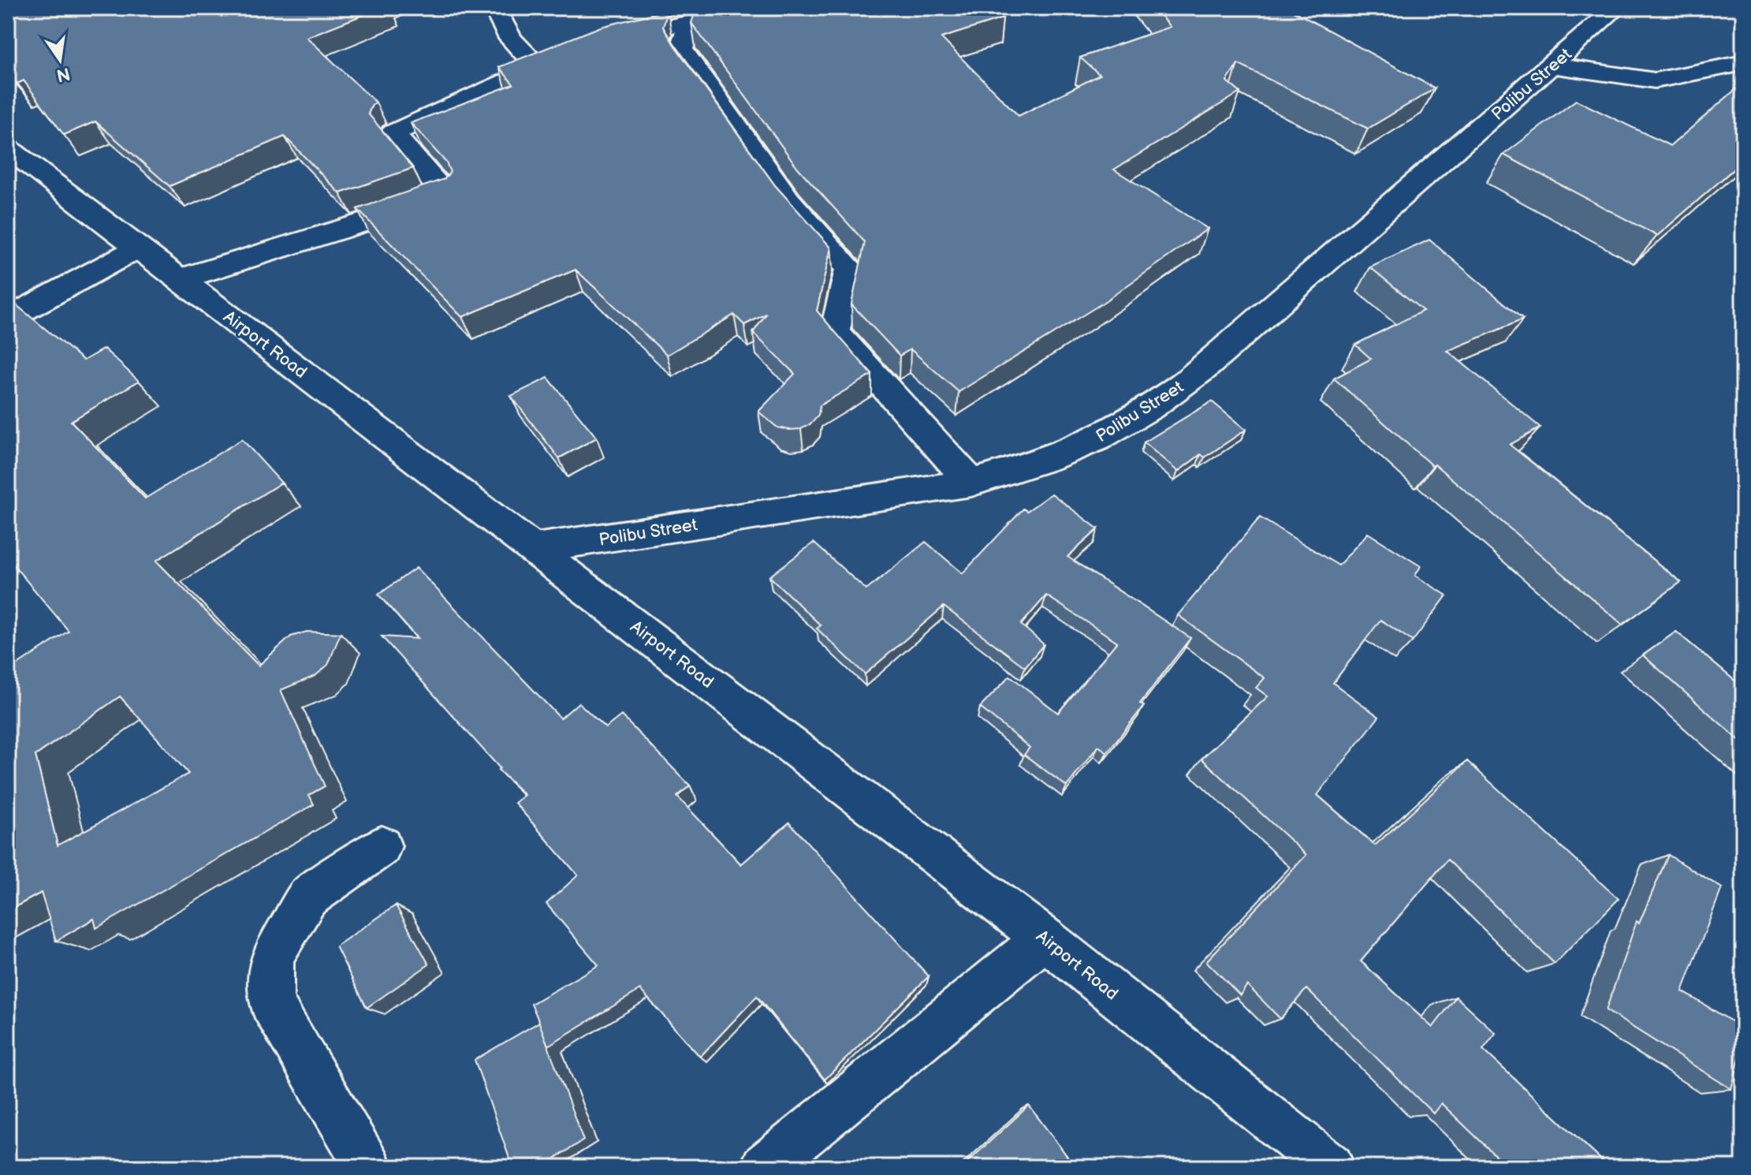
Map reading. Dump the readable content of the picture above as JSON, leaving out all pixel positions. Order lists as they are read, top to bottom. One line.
{"streets":{"main road":["Polibu Street","Airport Road"]},"crossings":[["Polibu Street","Airport Road"]],"north":"bottom"}
